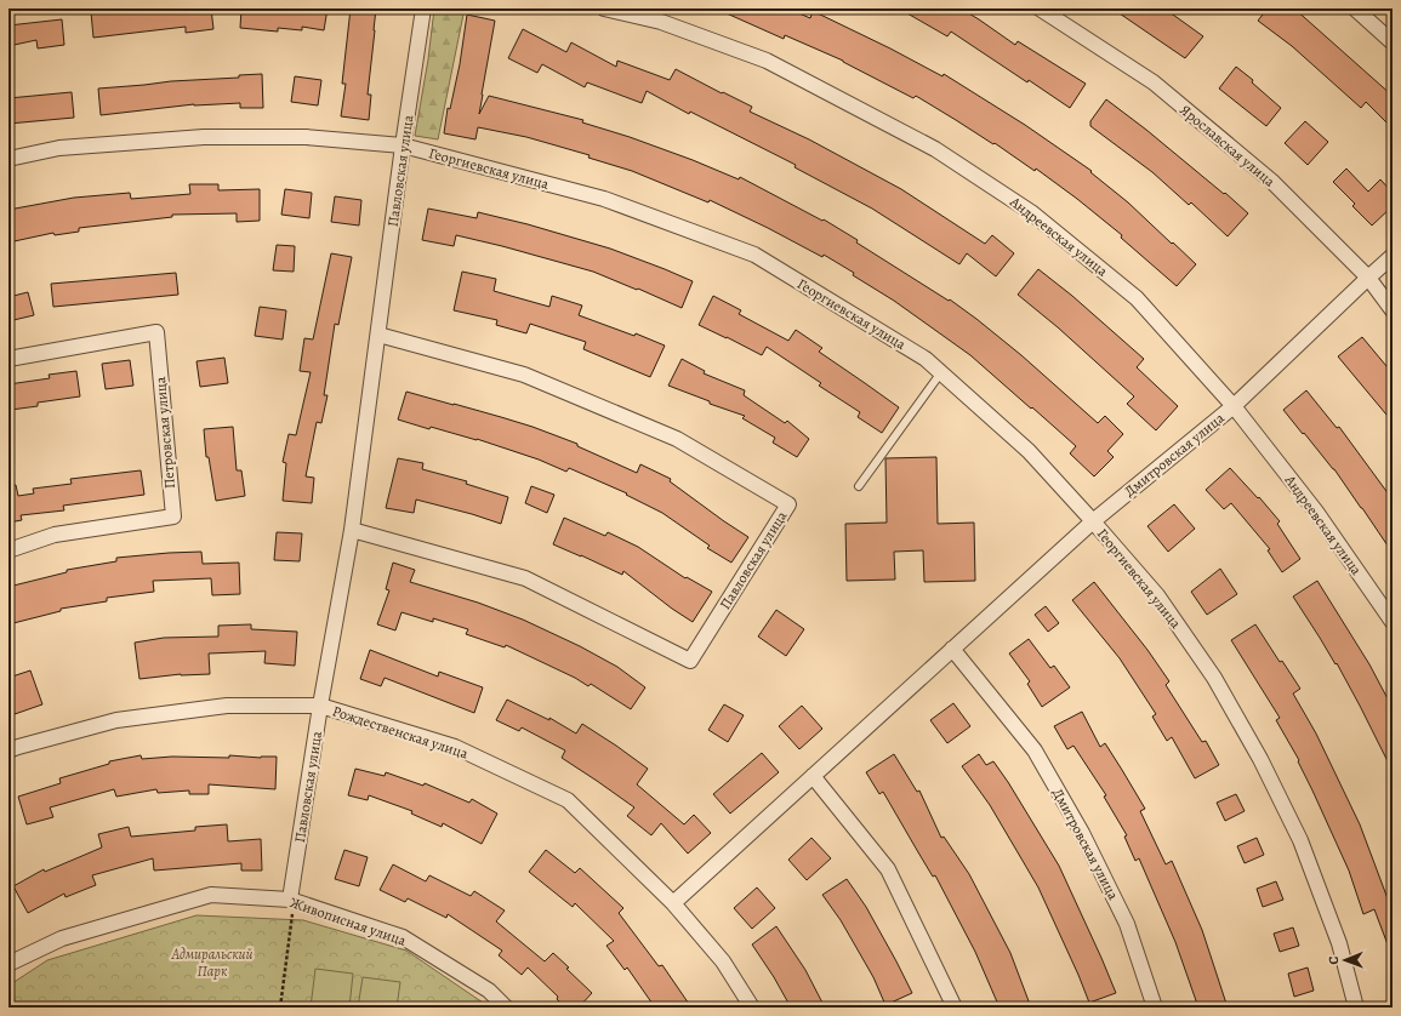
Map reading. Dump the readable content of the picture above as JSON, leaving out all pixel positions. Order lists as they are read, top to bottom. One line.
{"streets":{"street":["Ярославская улица","Георгиевская улица","Павловская улица","Андреевская улица","Петровская улица","Дмитровская улица","Рождественская улица","Живописная улица"]},"crossings":[["Ярославская улица","Дмитровская улица"],["Георгиевская улица","Павловская улица"],["Георгиевская улица","Дмитровская улица"],["Павловская улица","Рождественская улица"],["Павловская улица","Живописная улица"],["Андреевская улица","Дмитровская улица"],["Дмитровская улица","Рождественская улица"]],"parks":["Адмиральский Парк"],"north":"left"}
